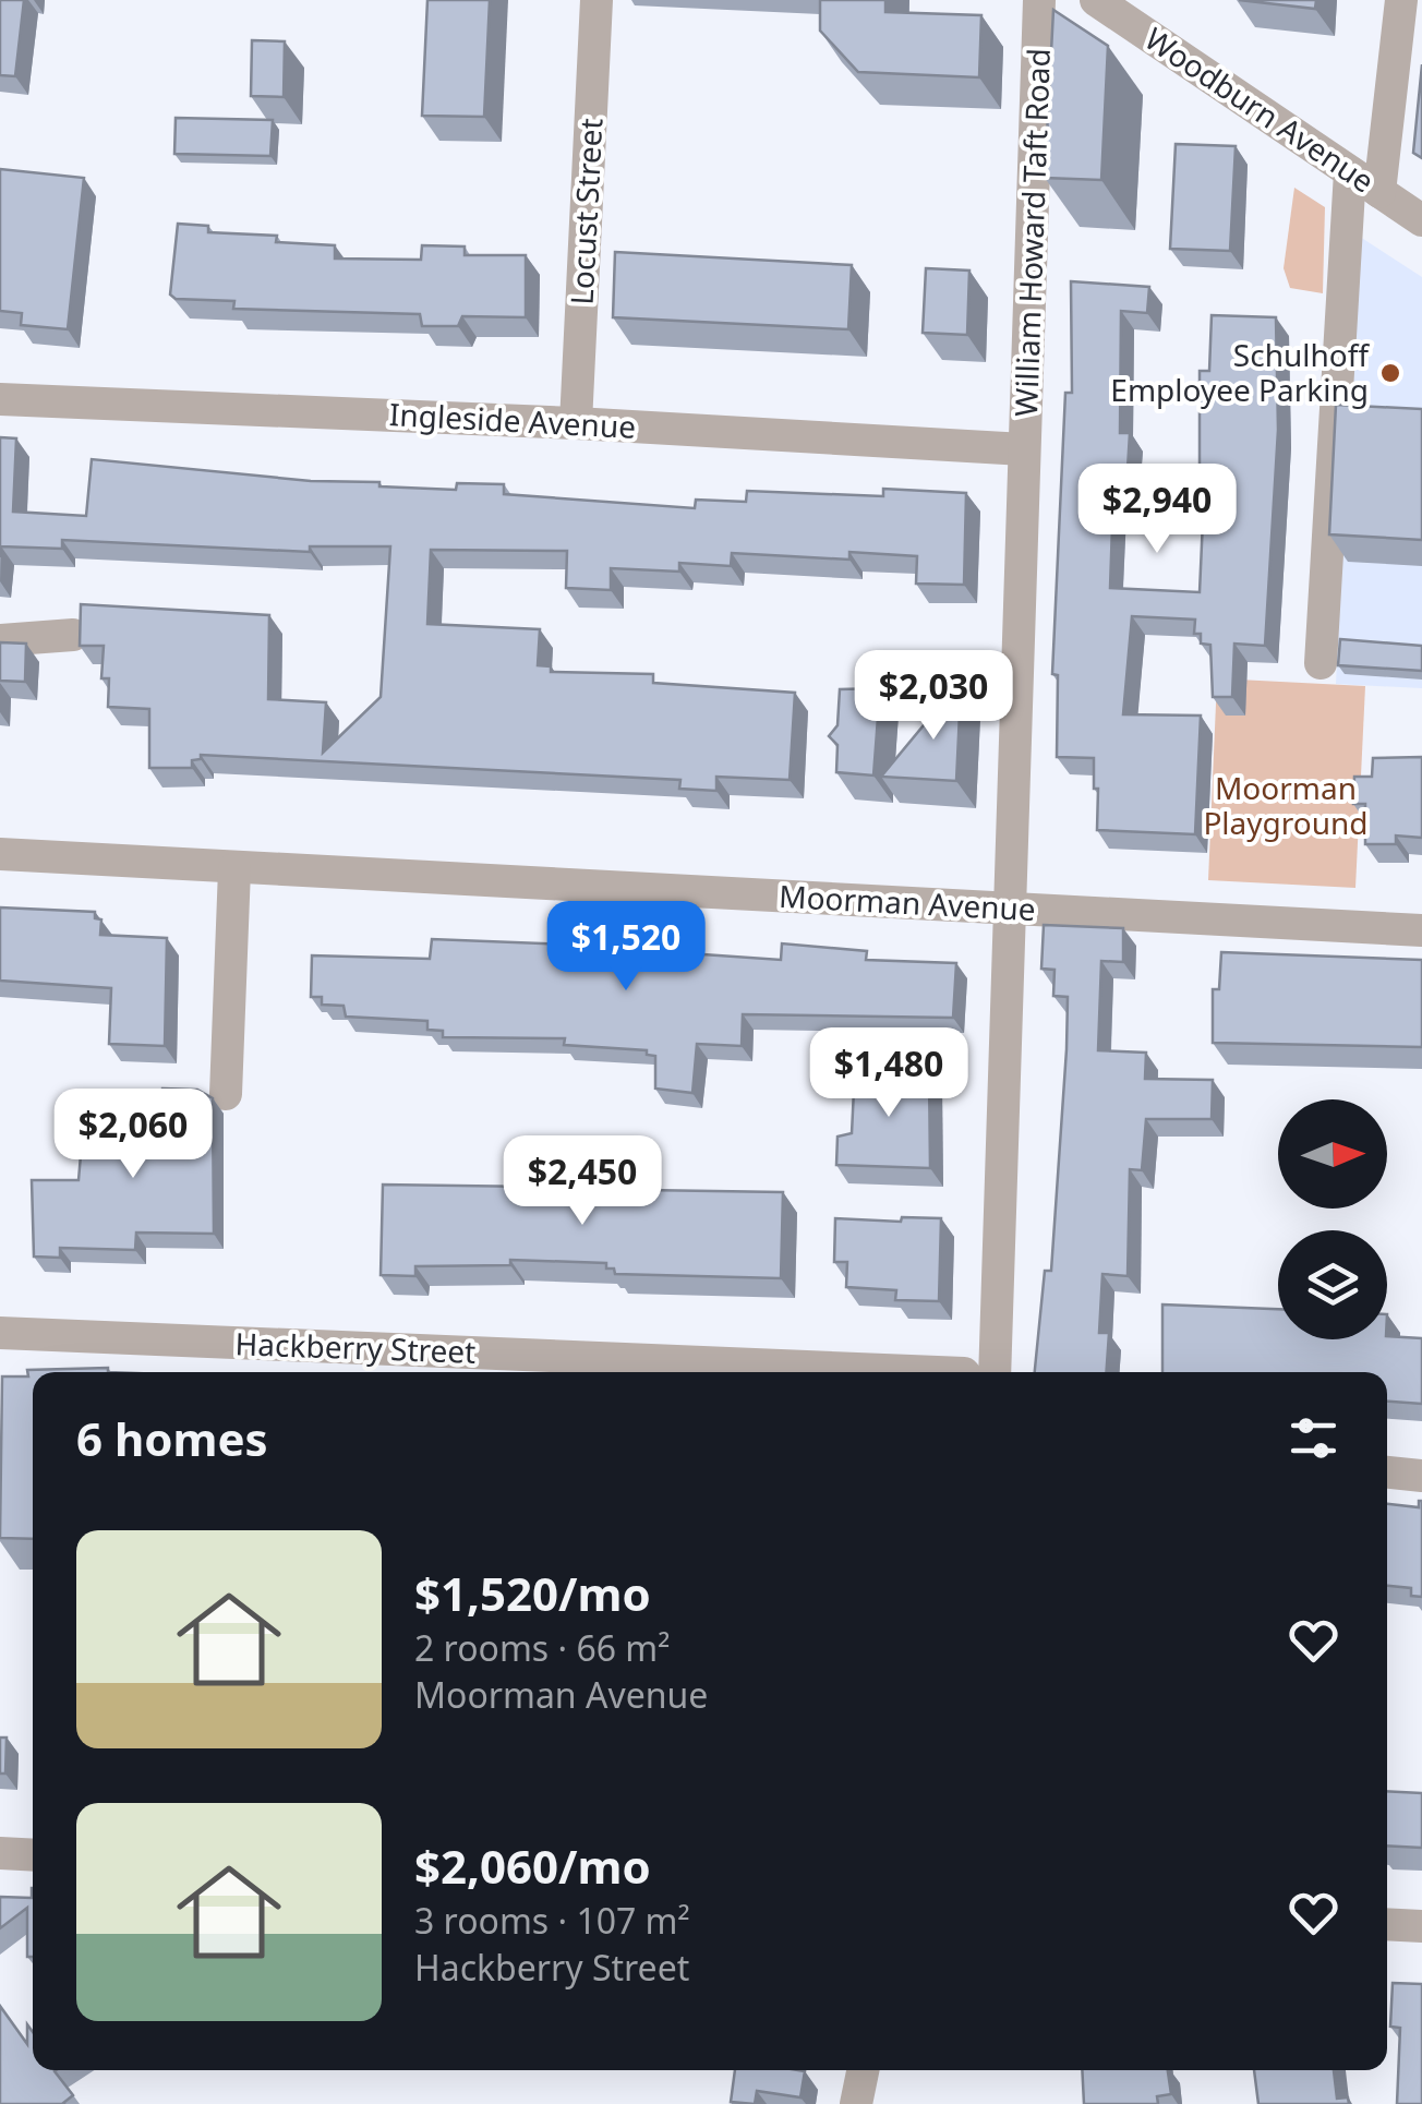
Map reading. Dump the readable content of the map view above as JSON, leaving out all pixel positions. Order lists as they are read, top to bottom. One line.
{"streets":{"street":["Woodburn Avenue","Locust Street","William Howard Taft Road","Ingleside Avenue","Moorman Avenue","Hackberry Street"]},"crossings":[["Locust Street","Ingleside Avenue"],["William Howard Taft Road","Ingleside Avenue"],["William Howard Taft Road","Moorman Avenue"]],"parks":["Moorman Playground"],"places":["Schulhoff Employee Parking"],"north":"right","page":{"price":["$2,940","$2,030","$1,520","$1,480","$2,060","$2,450"],"heading":"6 homes","list":[{"name":"$1,520/mo","note":"2 rooms · 66 m² · Moorman Avenue"},{"name":"$2,060/mo","note":"3 rooms · 107 m² · Hackberry Street"}]}}
